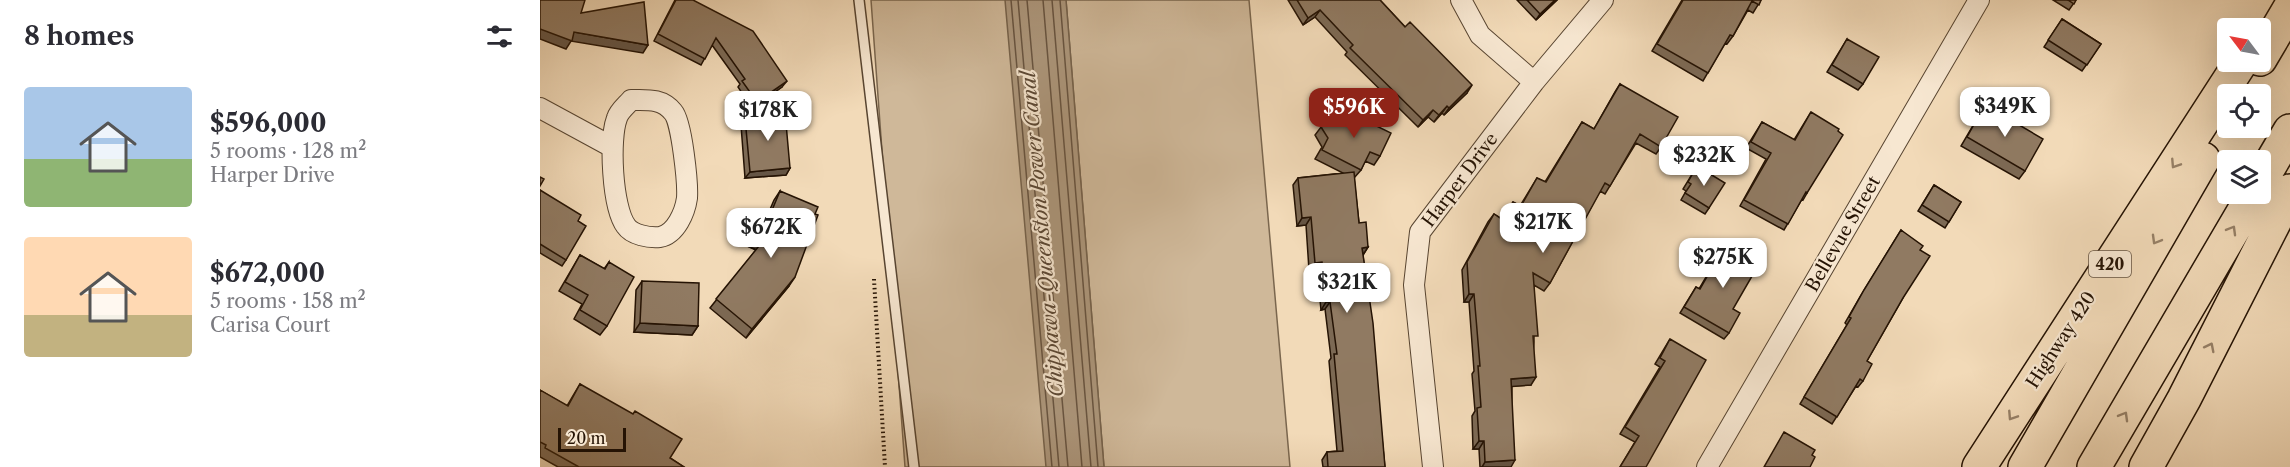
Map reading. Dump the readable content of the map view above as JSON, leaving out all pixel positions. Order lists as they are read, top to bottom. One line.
{"streets":{"highway":["420","Highway 420"],"street":["Harper Drive","Bellevue Street"]},"water":["Chippawa-Queenston Power Canal"],"scale_bar":"20 m","north":"top left","page":{"heading":"8 homes","list":[{"name":"$596,000","note":"5 rooms · 128 m² · Harper Drive"},{"name":"$672,000","note":"5 rooms · 158 m² · Carisa Court"}],"price":["$349K","$596K","$178K","$232K","$217K","$672K","$275K","$321K"],"scale":"20 m"}}
